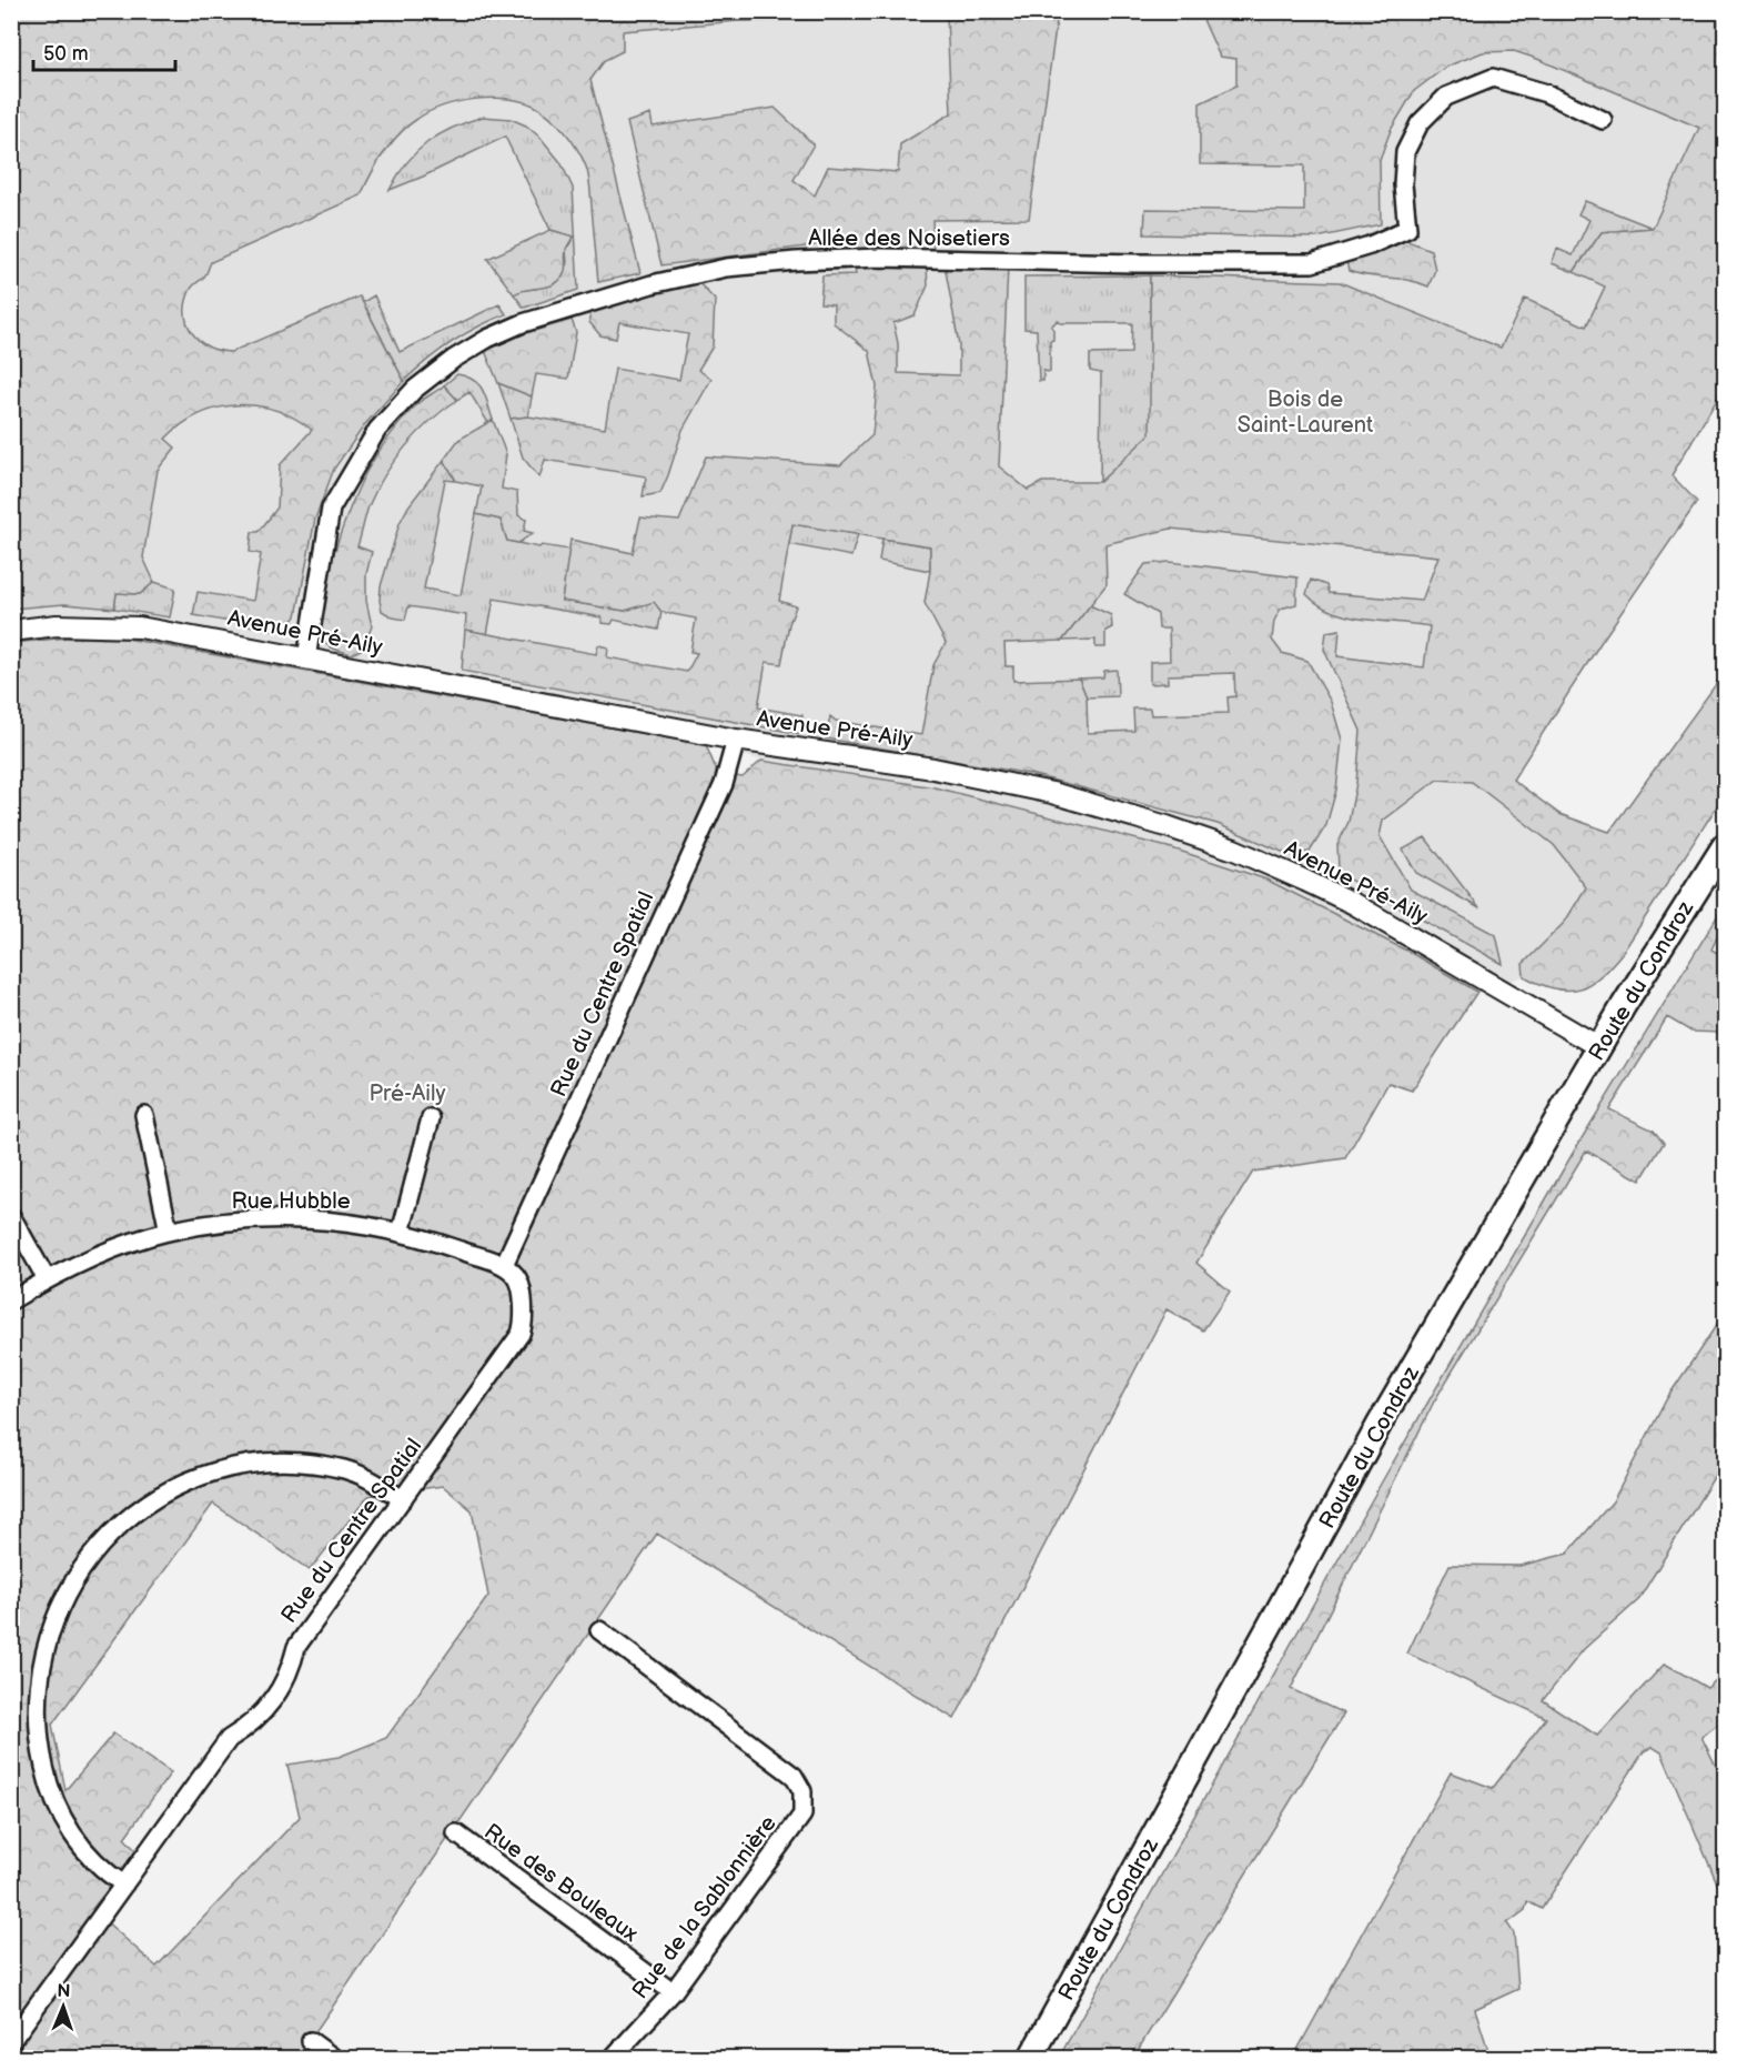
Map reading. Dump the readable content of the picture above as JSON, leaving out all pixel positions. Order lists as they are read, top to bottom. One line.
{"streets":{"main road":["Route du Condroz"],"street":["Allée des Noisetiers","Avenue Pré-Aily","Rue du Centre Spatial","Rue Hubble","Rue des Bouleaux","Rue de la Sablonnière"]},"crossings":[["Allée des Noisetiers","Avenue Pré-Aily"],["Avenue Pré-Aily","Route du Condroz"],["Avenue Pré-Aily","Rue du Centre Spatial"],["Rue du Centre Spatial","Rue Hubble"],["Rue des Bouleaux","Rue de la Sablonnière"]],"parks":["Bois de Saint-Laurent","Pré-Aily"],"scale_bar":"50 m","north":"top"}
